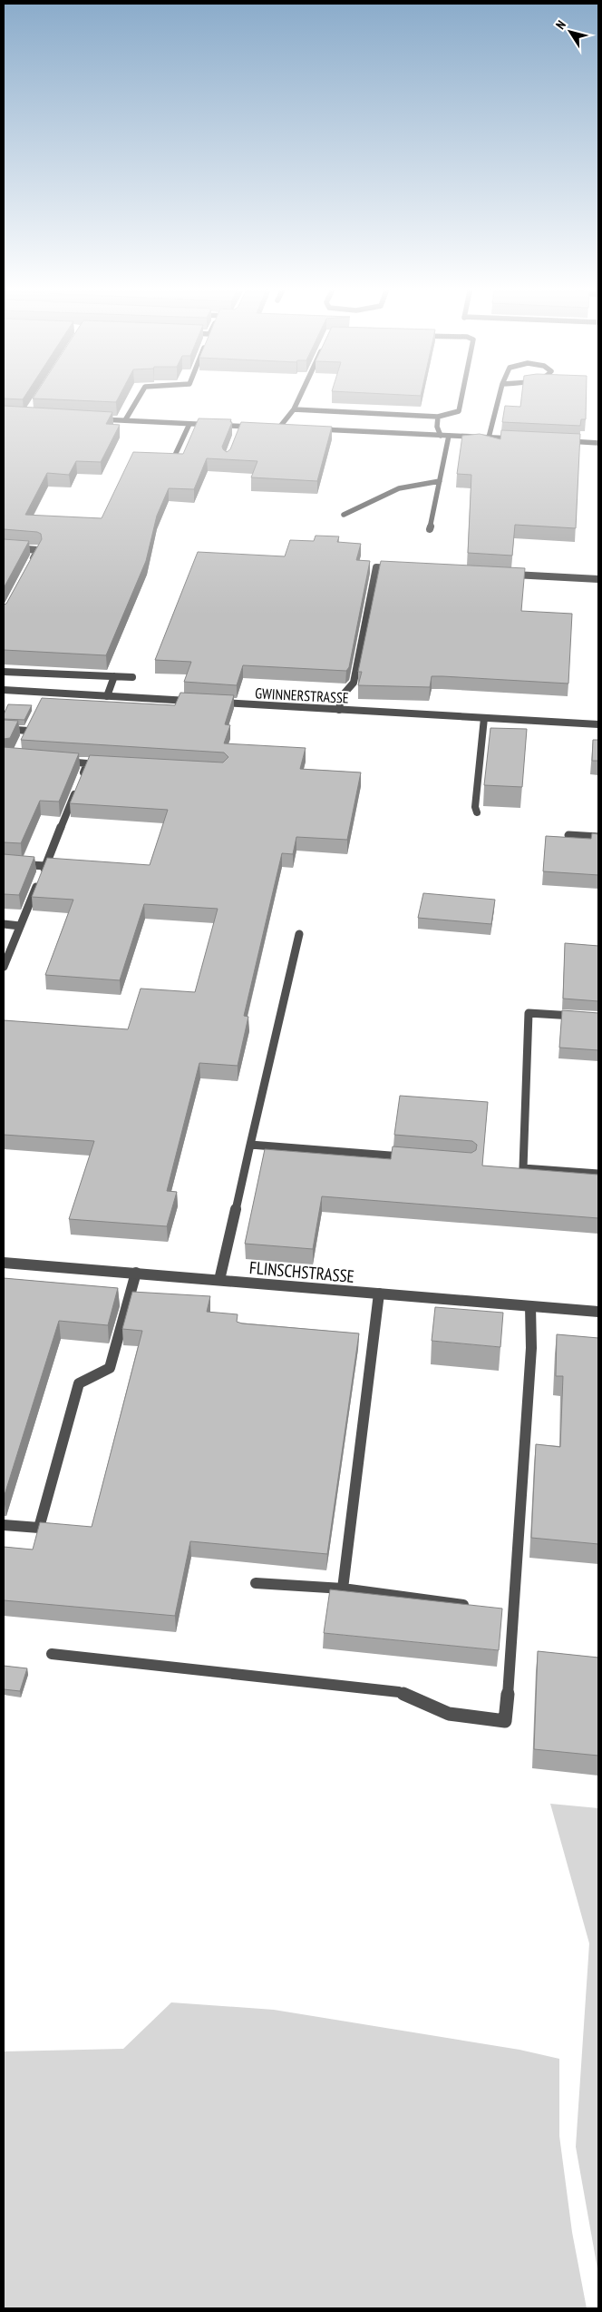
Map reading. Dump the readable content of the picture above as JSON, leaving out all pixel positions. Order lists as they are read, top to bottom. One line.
{"streets":{"street":["GWINNERSTRASSE","FLINSCHSTRASSE"]},"north":"top left"}
